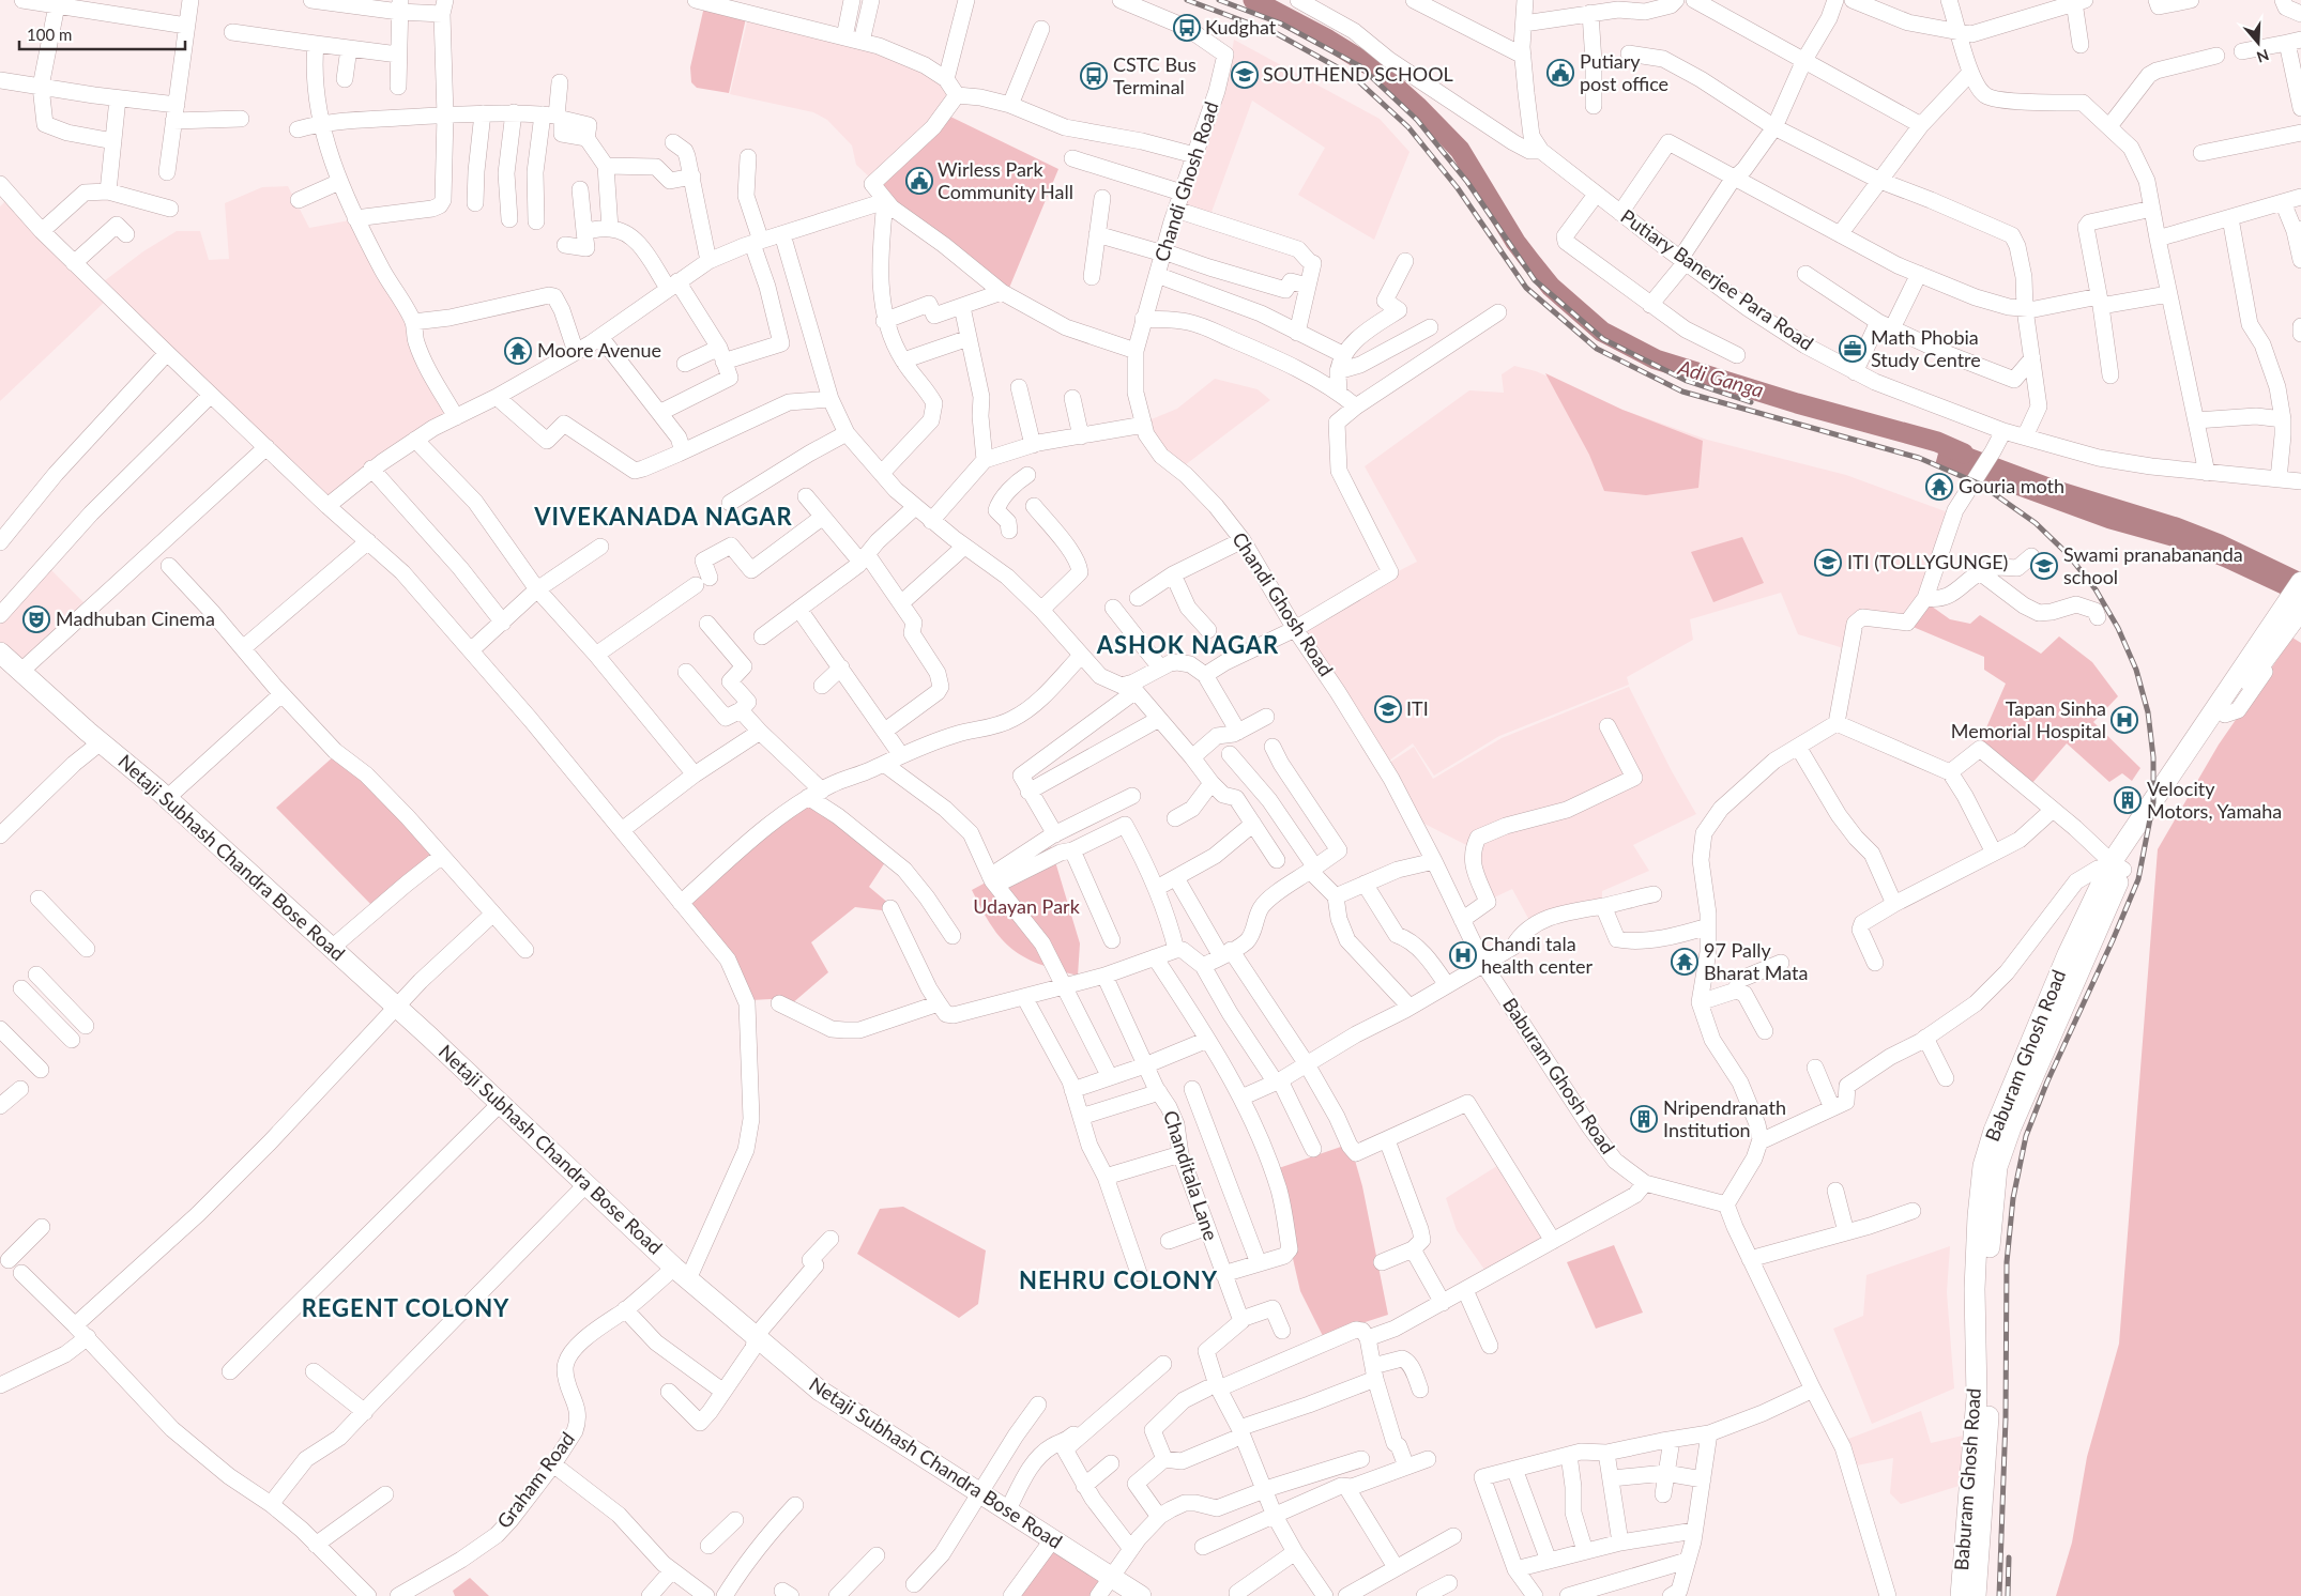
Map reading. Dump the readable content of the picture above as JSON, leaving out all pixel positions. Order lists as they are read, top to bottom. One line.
{"streets":{"main road":["Netaji Subhash Chandra Bose Road","Baburam Ghosh Road"],"street":["Chandi Ghosh Road","Putiary Banerjee Para Road","Chanditala Lane","Graham Road"]},"crossings":[["Chandi Ghosh Road","Baburam Ghosh Road"],["Netaji Subhash Chandra Bose Road","Graham Road"]],"districts":["VIVEKANADA NAGAR","ASHOK NAGAR","NEHRU COLONY","REGENT COLONY"],"water":["Adi Ganga"],"parks":["Udayan Park"],"places":{"bus stop":["Kudghat","CSTC Bus Terminal"],"public building":["Putiary post office","Wirless Park Community Hall"],"school or university":["SOUTHEND SCHOOL","ITI (TOLLYGUNGE)","Swami pranabananda school","ITI"],"office":["Math Phobia Study Centre"],"temple":["Moore Avenue","Gouria moth","97 Pally Bharat Mata"],"theatre":["Madhuban Cinema"],"hospital":["Tapan Sinha Memorial Hospital","Chandi tala health center"],"building":["Velocity Motors, Yamaha","Nripendranath Institution"]},"scale_bar":"100 m","north":"bottom"}
